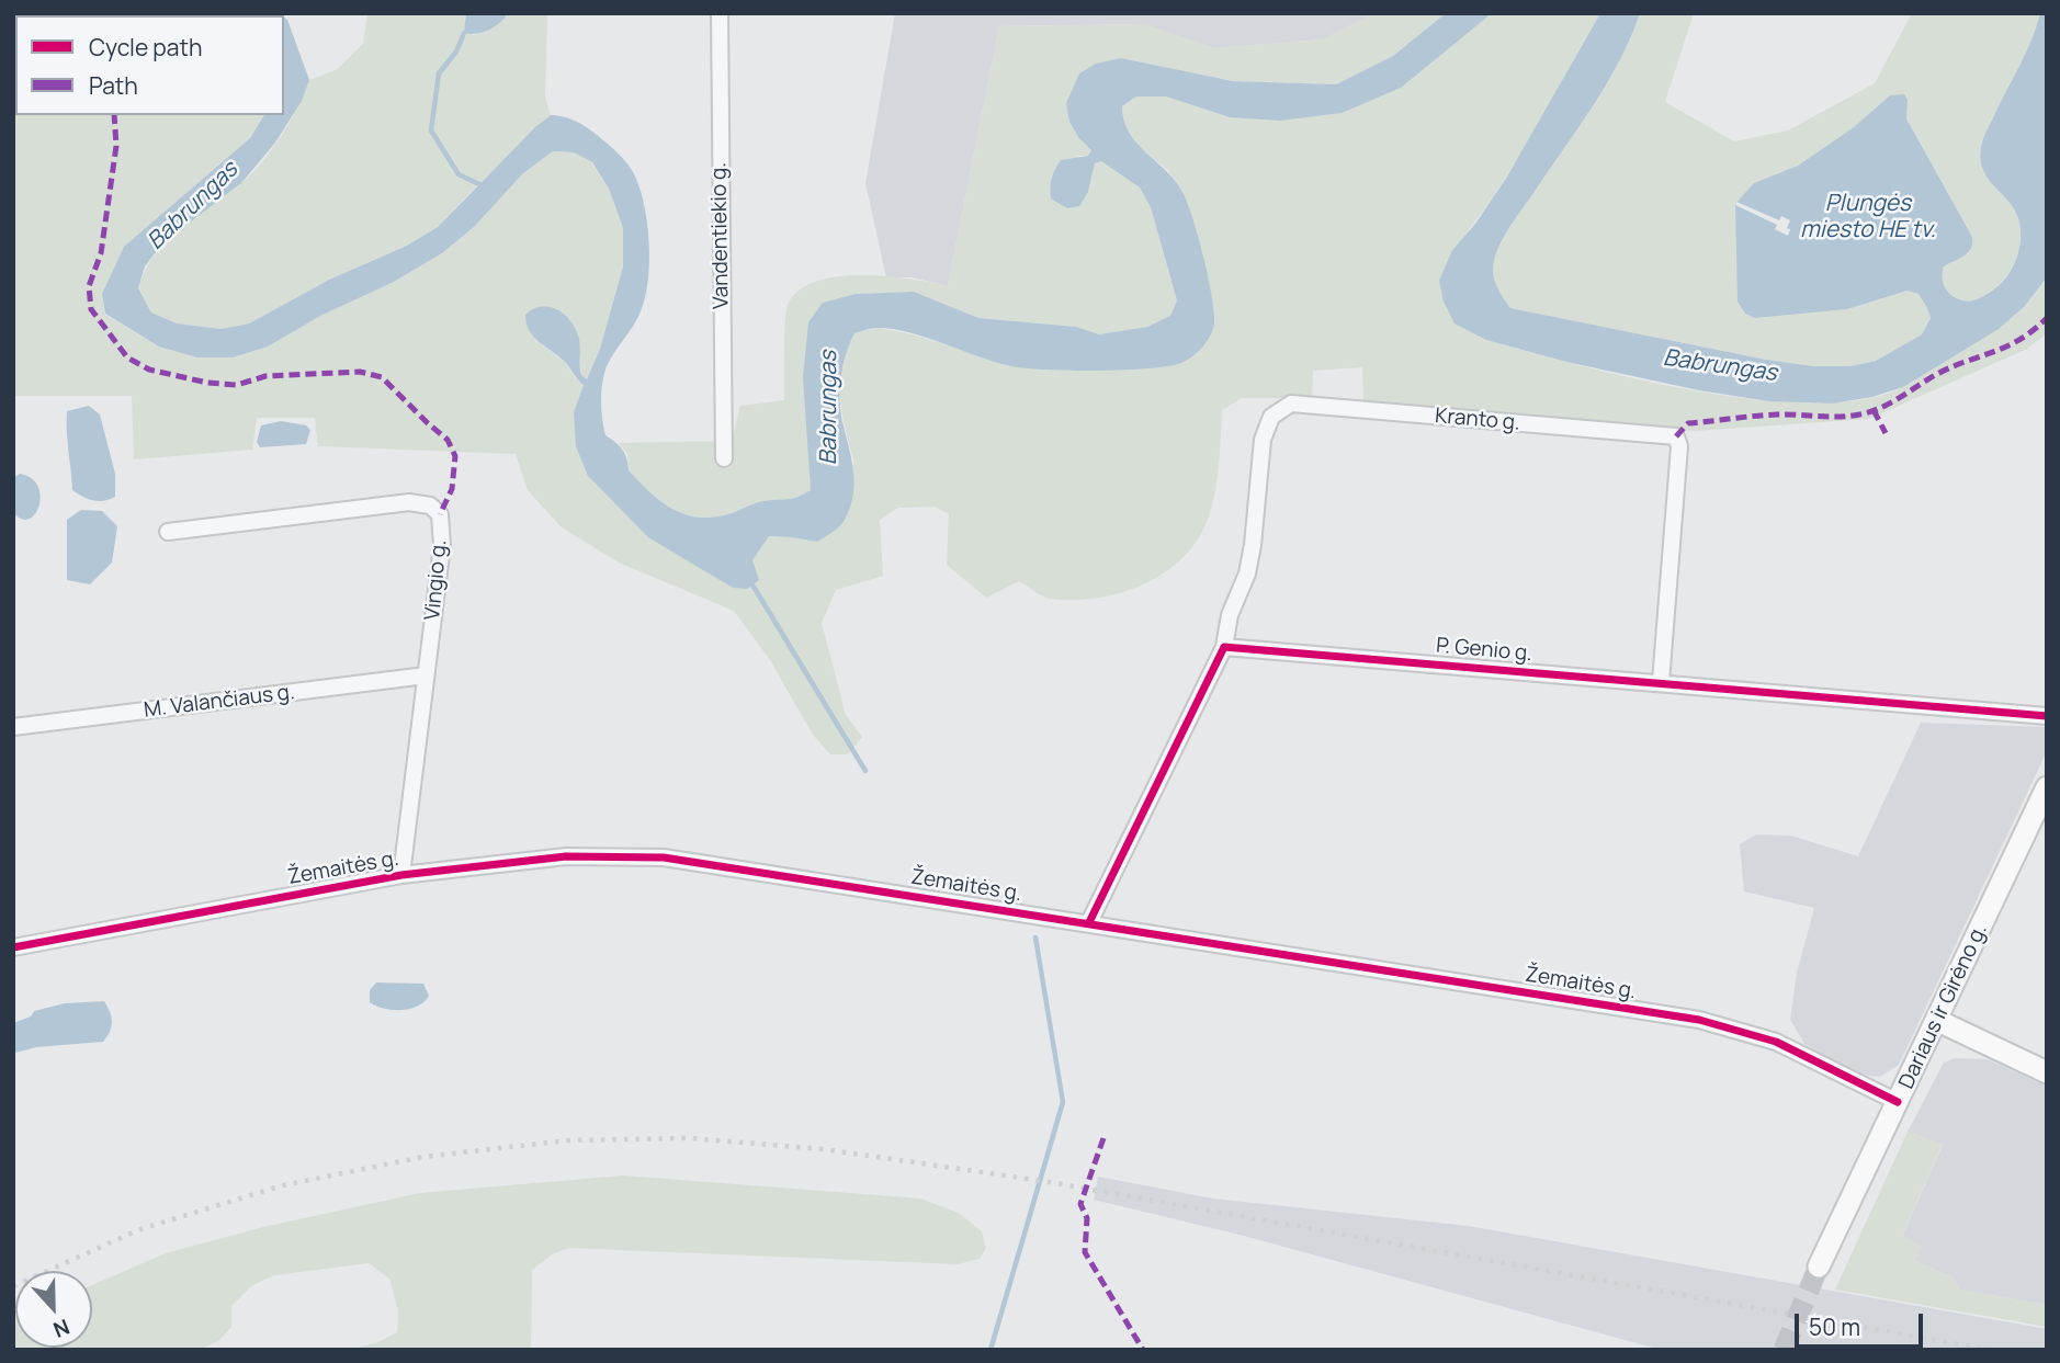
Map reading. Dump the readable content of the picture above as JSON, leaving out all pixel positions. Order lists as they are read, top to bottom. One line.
{"streets":{"main road":["Dariaus ir Girėno g."],"street":["Vandentiekio g.","Kranto g.","Vingio g.","P. Genio g.","M. Valančiaus g.","Žemaitės g."]},"crossings":[["Kranto g.","P. Genio g."],["Vingio g.","M. Valančiaus g."],["Vingio g.","Žemaitės g."],["Žemaitės g.","Dariaus ir Girėno g."]],"water":["Plungės miesto HE tv.","Babrungas"],"legend":["Cycle path","Path"],"scale_bar":"50 m","north":"bottom"}
